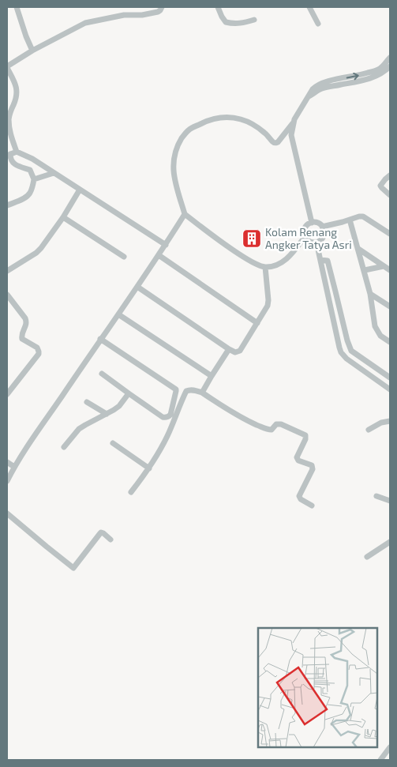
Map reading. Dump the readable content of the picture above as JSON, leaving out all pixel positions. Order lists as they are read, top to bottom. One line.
{"places":{"building":["Kolam Renang Angker Tatya Asri"]}}
